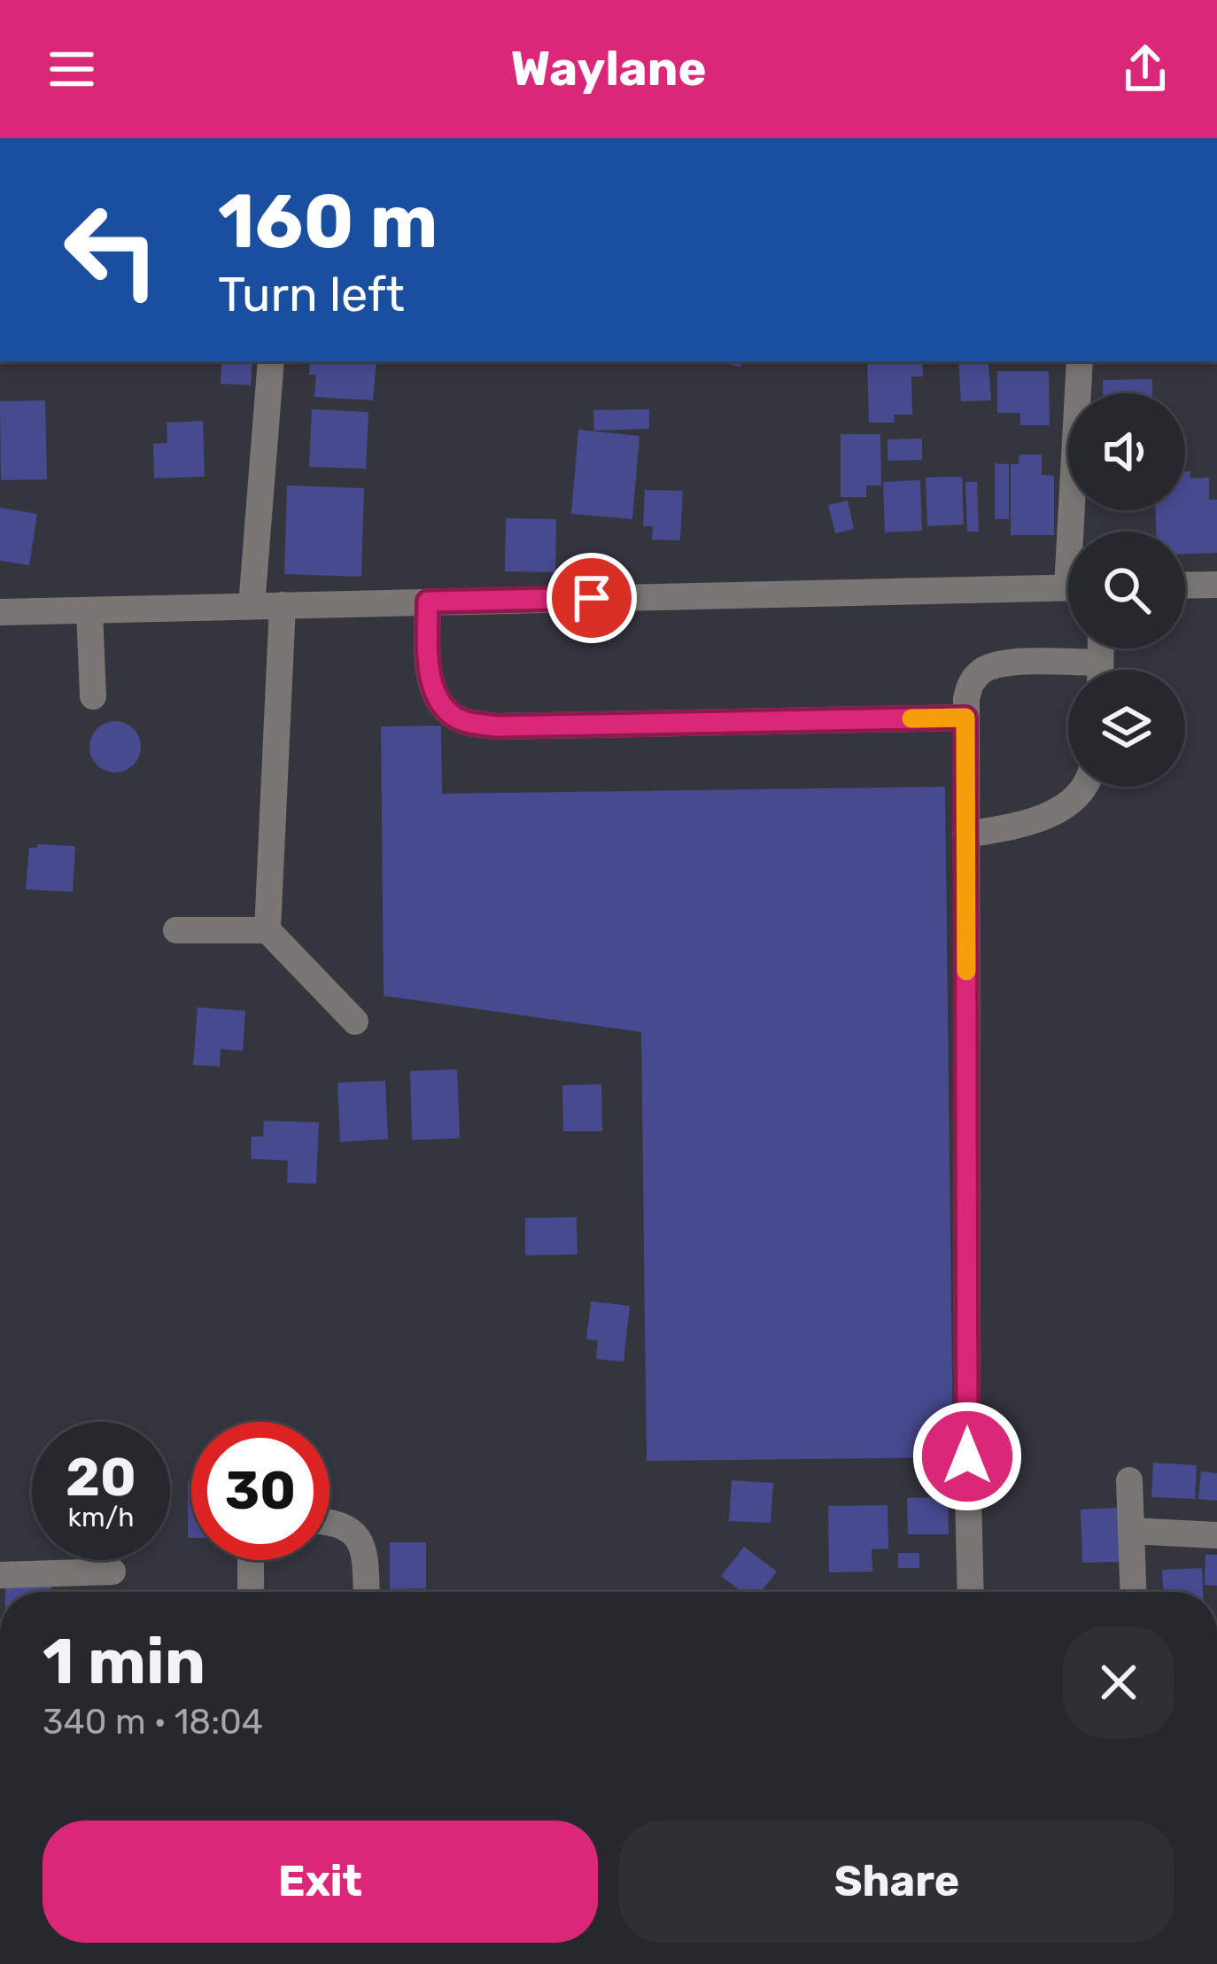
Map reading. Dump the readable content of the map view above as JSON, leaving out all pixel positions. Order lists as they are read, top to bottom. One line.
{"page":{"header":"Waylane","turn":["160 m","Turn left"],"speed":"20 km/h","limit":"30","heading":["1 min","340 m · 18:04"],"buttons":["Exit","Share"]}}
